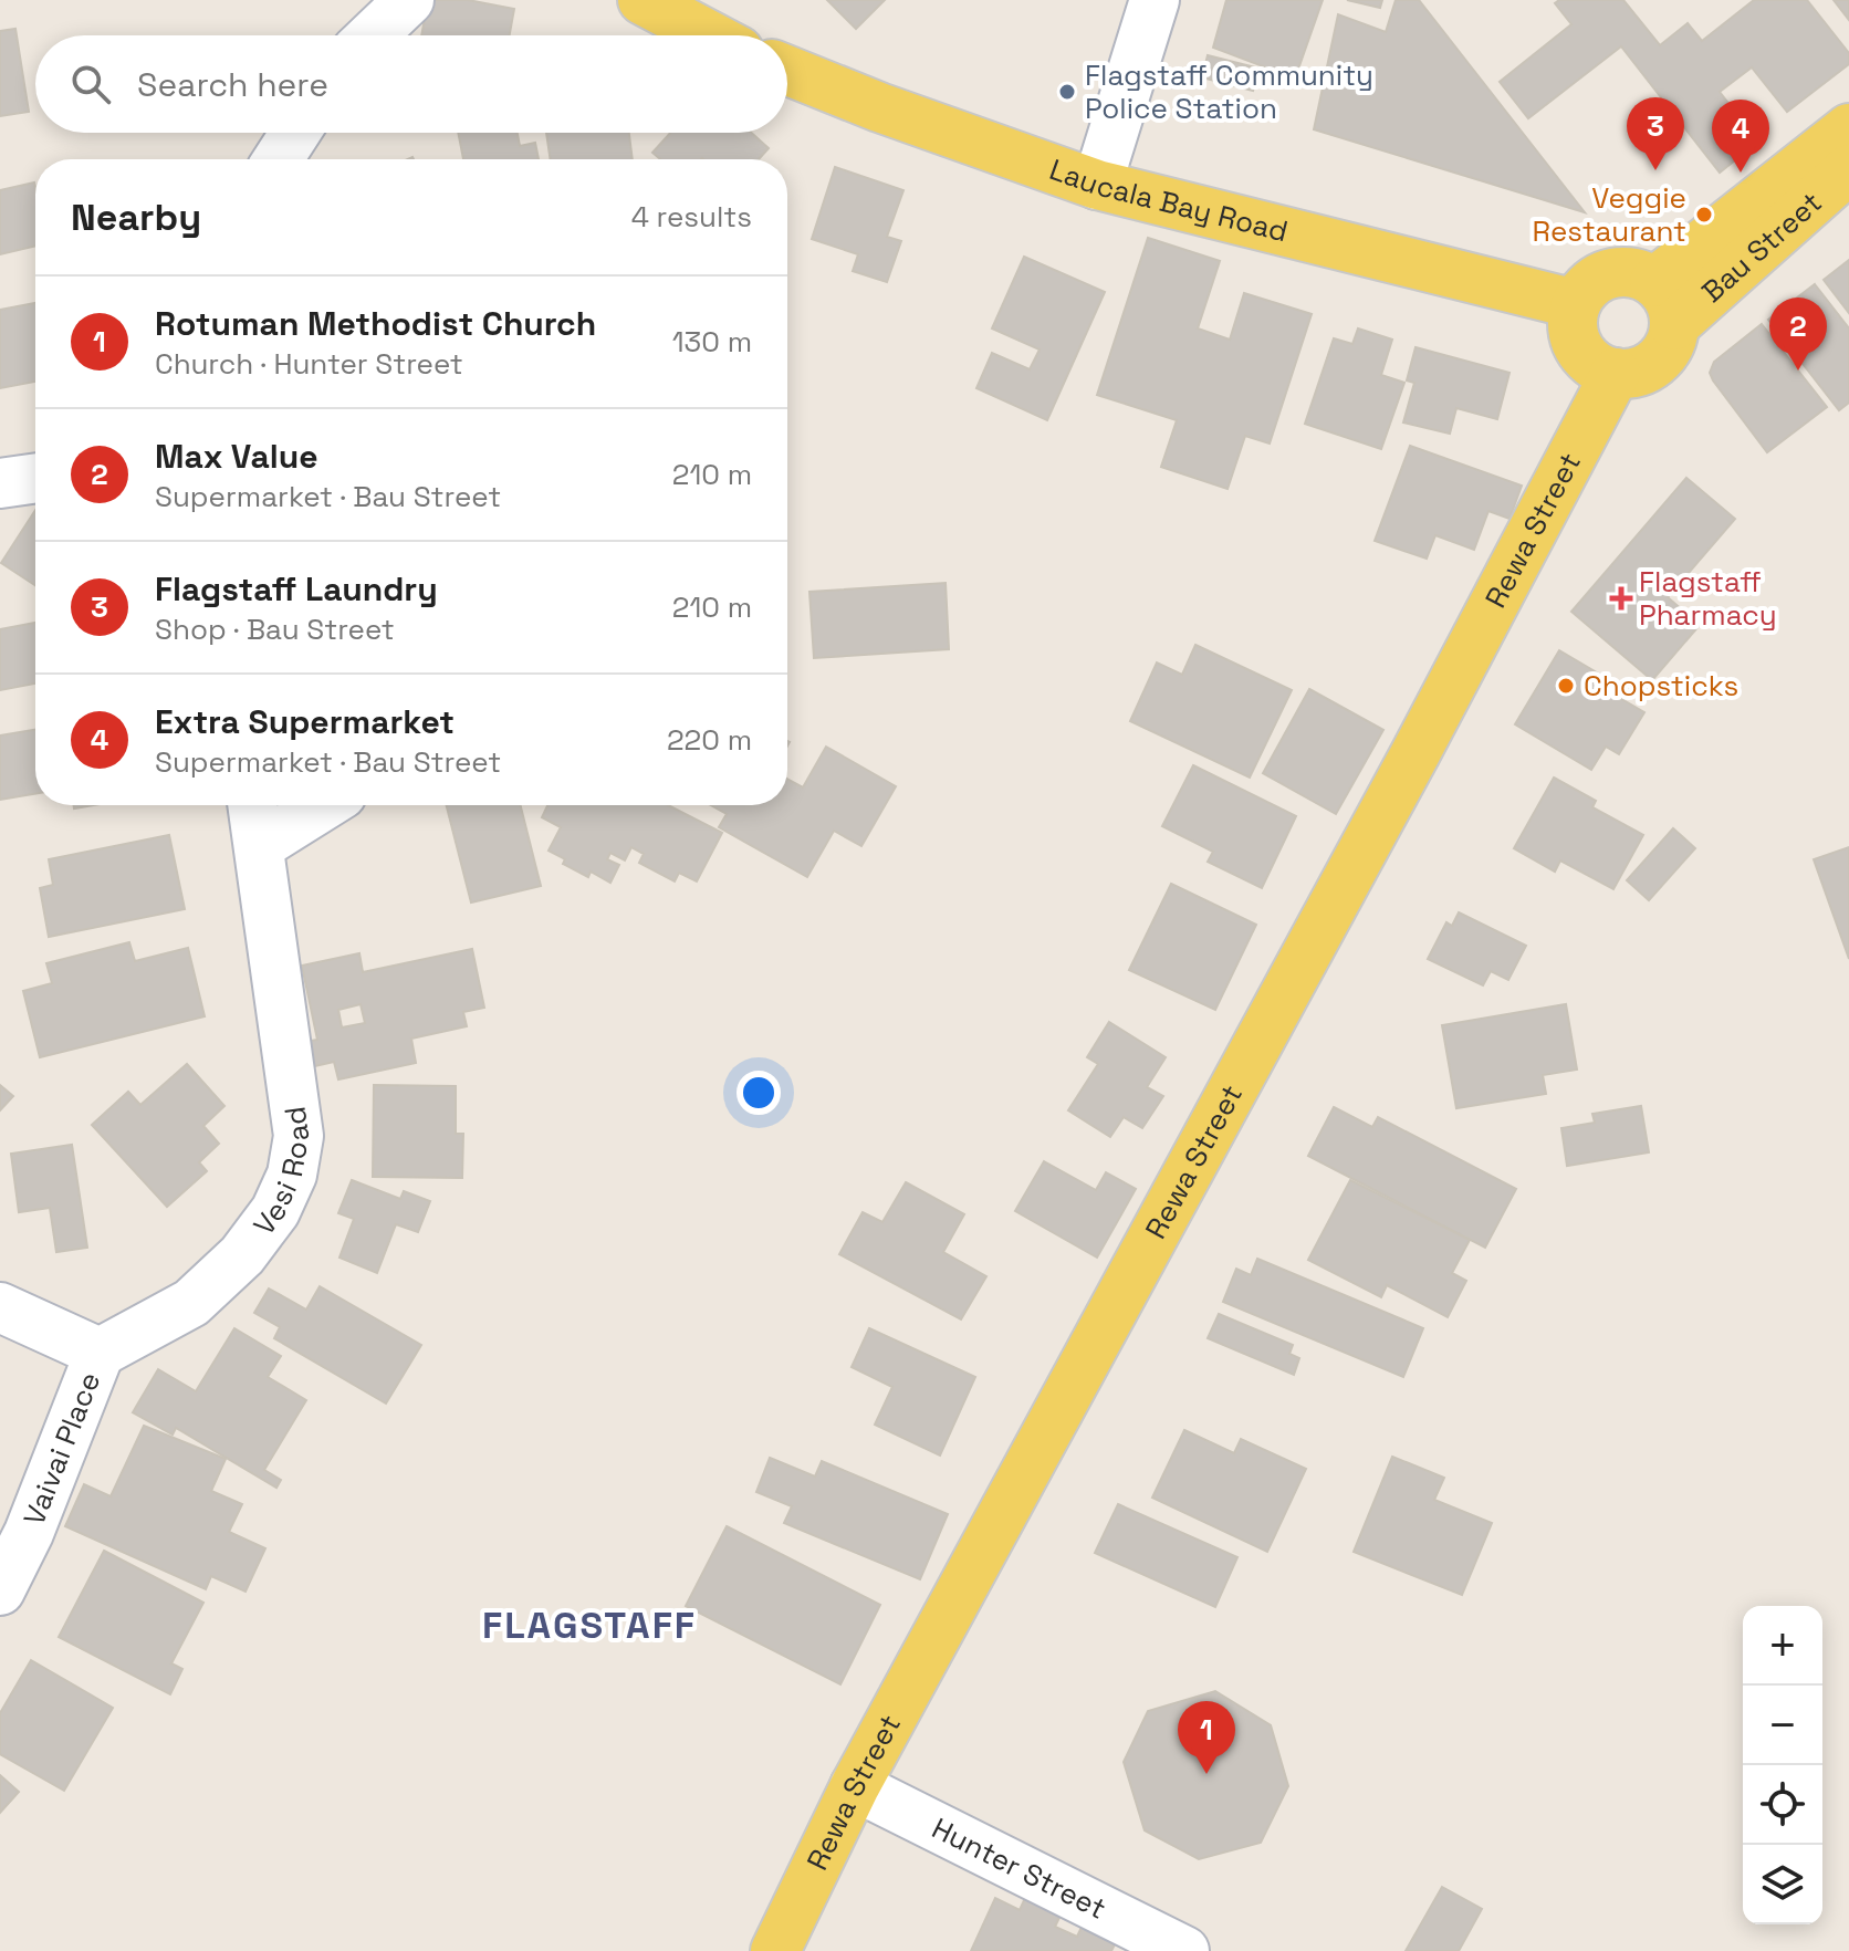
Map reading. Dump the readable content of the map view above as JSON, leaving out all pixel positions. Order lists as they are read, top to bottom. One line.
{"streets":{"main road":["Laucala Bay Road","Bau Street","Rewa Street"],"street":["Vesi Road","Vaivai Place","Hunter Street"]},"crossings":[["Laucala Bay Road","Bau Street"],["Laucala Bay Road","Rewa Street"],["Bau Street","Rewa Street"],["Rewa Street","Hunter Street"],["Vesi Road","Vaivai Place"]],"districts":["FLAGSTAFF"],"places":{"other":["Flagstaff Community Police Station","Veggie Restaurant","Chopsticks"],"health":["Flagstaff Pharmacy"]},"page":{"search":"Search here","pins":["3","4","2","1"],"heading":["Nearby","4 results"],"list":[{"mark":"1","name":"Rotuman Methodist Church","note":"Church · Hunter Street","value":"130 m"},{"mark":"2","name":"Max Value","note":"Supermarket · Bau Street","value":"210 m"},{"mark":"3","name":"Flagstaff Laundry","note":"Shop · Bau Street","value":"210 m"},{"mark":"4","name":"Extra Supermarket","note":"Supermarket · Bau Street","value":"220 m"}],"map_buttons":["+","−"]}}
